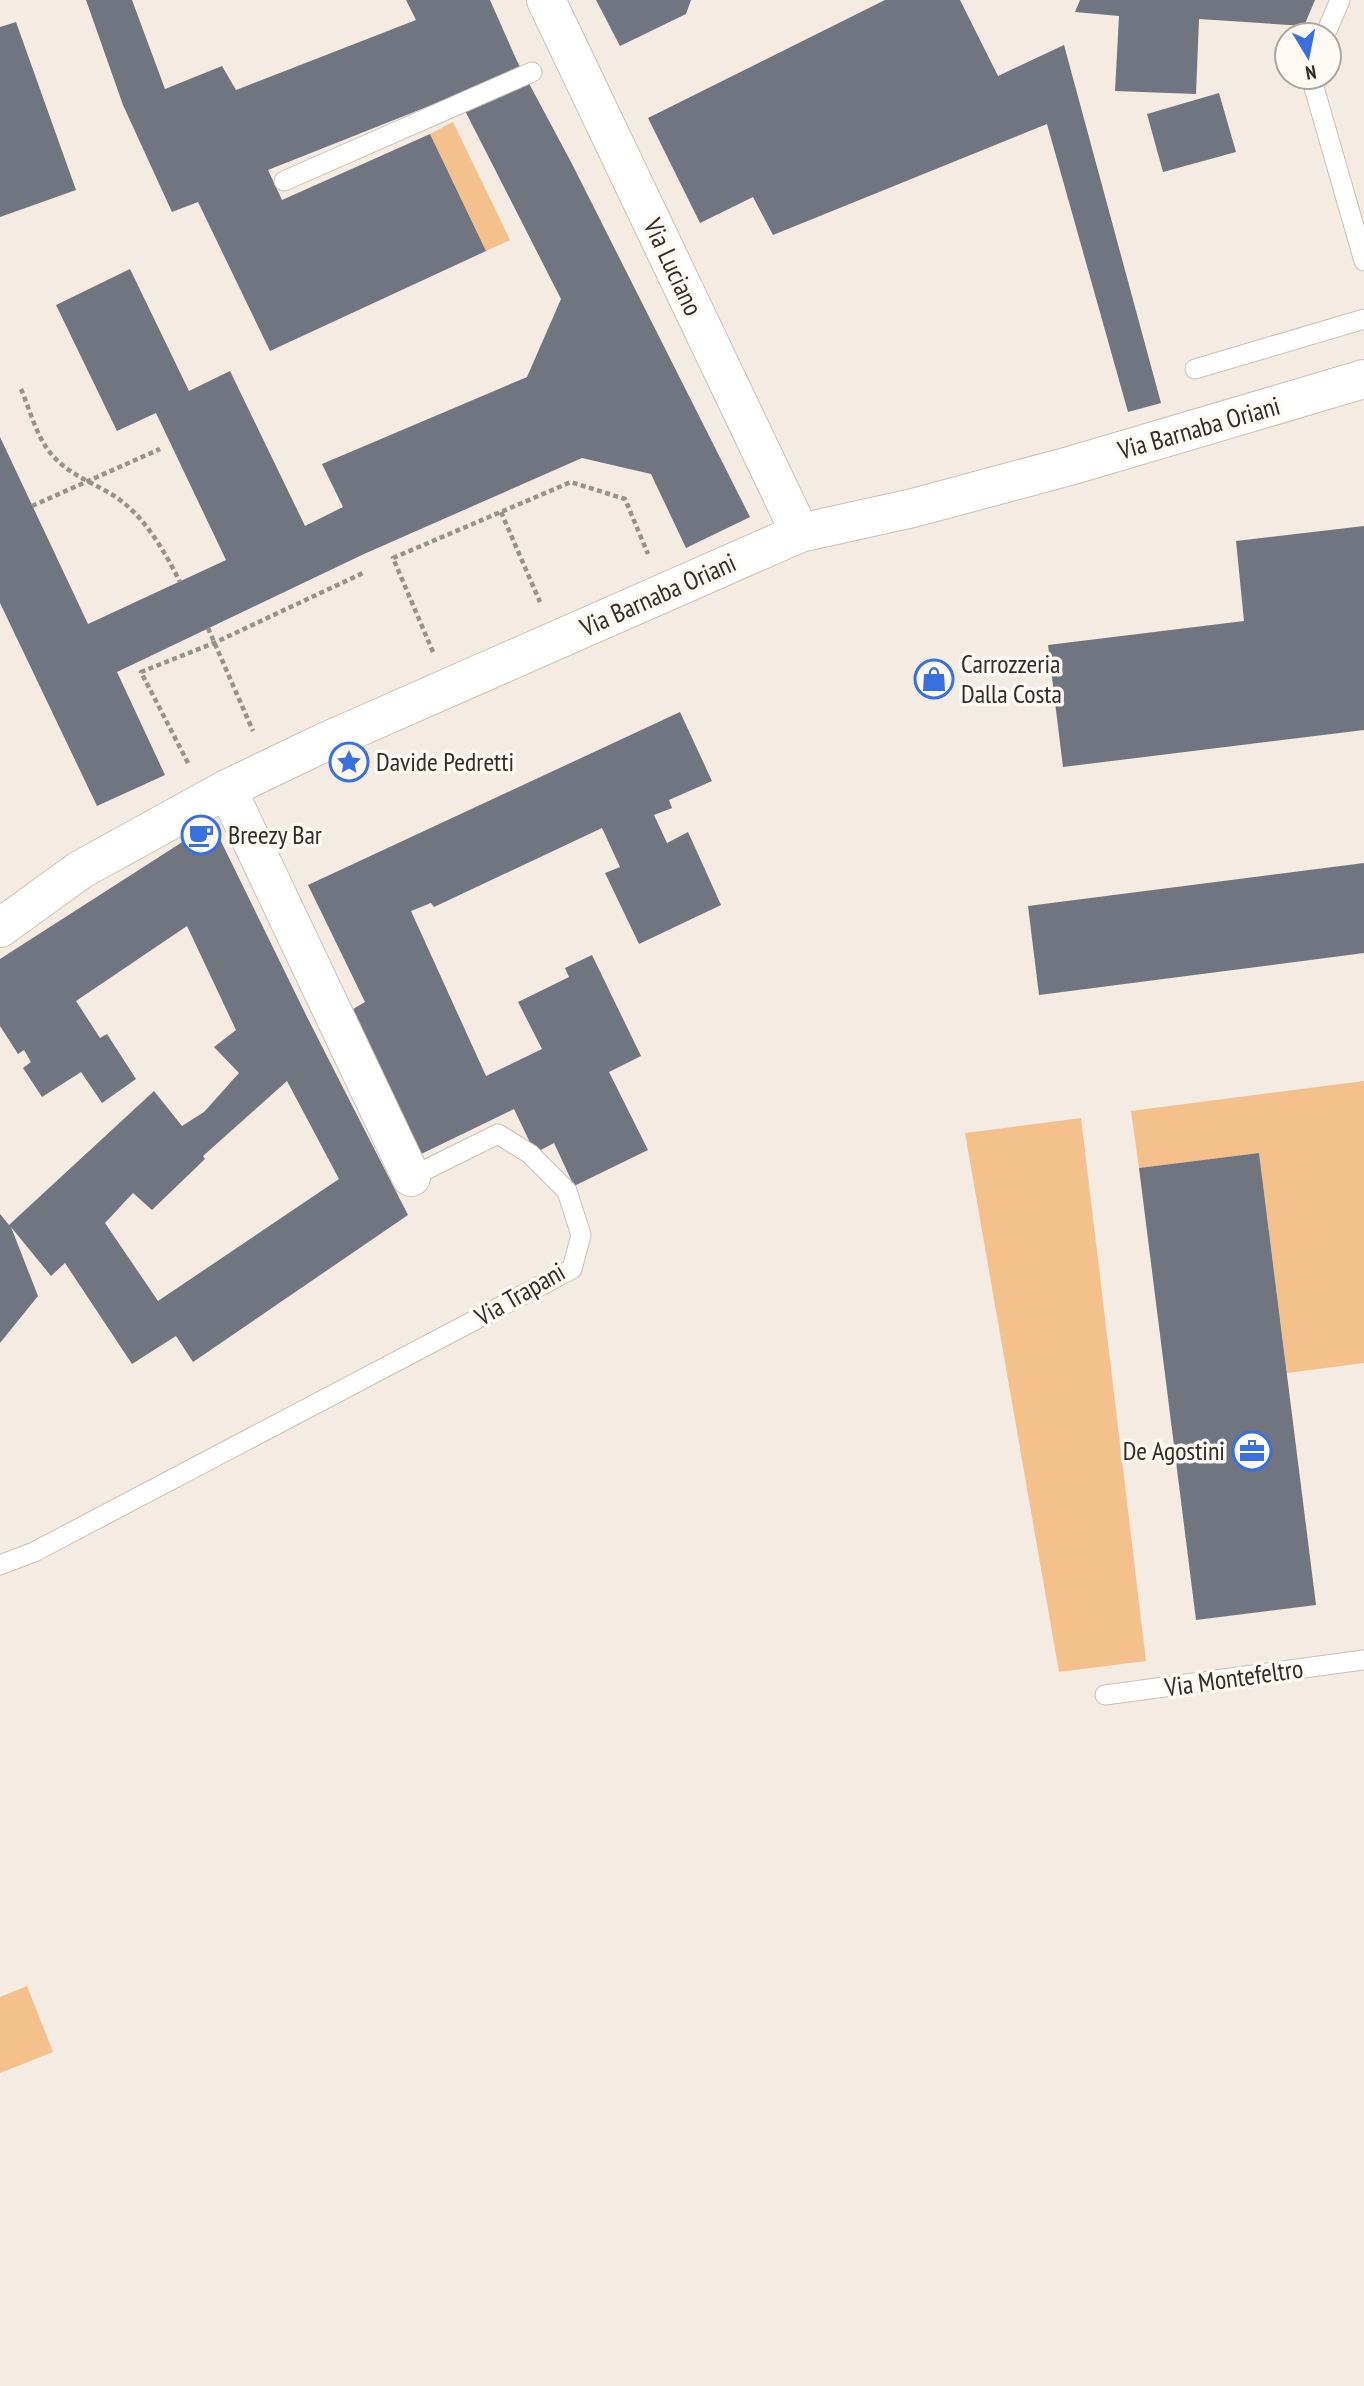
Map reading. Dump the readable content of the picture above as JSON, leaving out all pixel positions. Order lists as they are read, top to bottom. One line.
{"streets":{"street":["Via Luciano","Via Barnaba Oriani","Via Trapani"],"lane":["Via Montefeltro"]},"crossings":[["Via Luciano","Via Barnaba Oriani"],["Via Barnaba Oriani","Via Trapani"]],"places":{"shop":["Carrozzeria Dalla Costa"],"place":["Davide Pedretti"],"cafe":["Breezy Bar"],"office":["De Agostini"]},"north":"bottom"}
